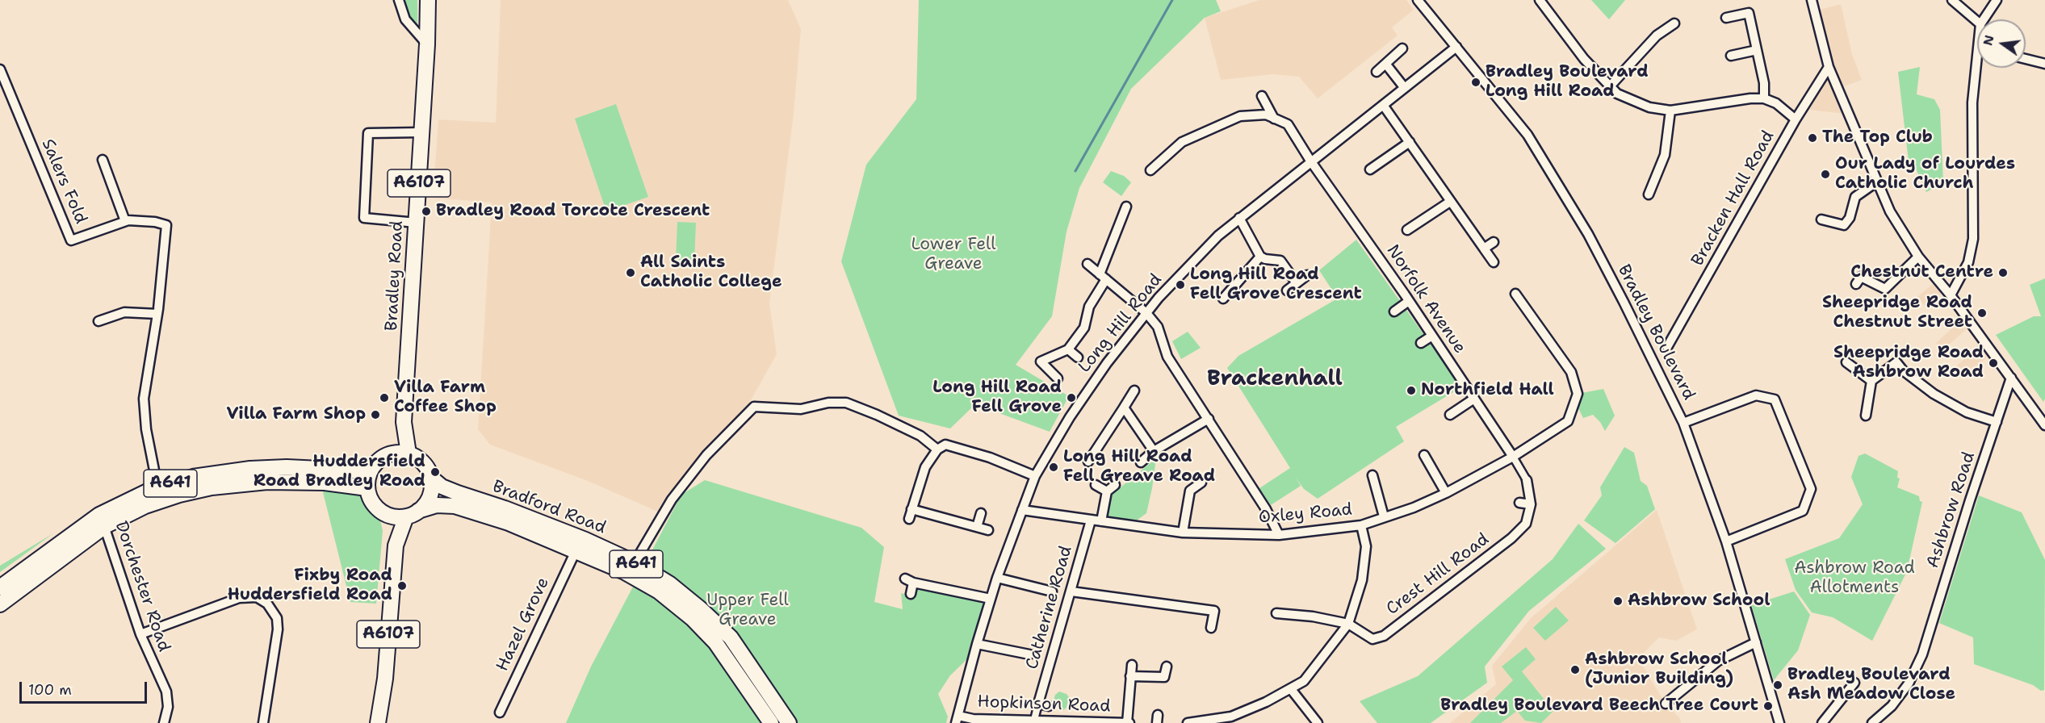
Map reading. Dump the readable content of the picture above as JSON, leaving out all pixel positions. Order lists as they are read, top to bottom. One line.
{"streets":{"main road":["A6107","Bradley Road","A641","Bradford Road"],"street":["Salers Fold","Bracken Hall Road","Norfolk Avenue","Long Hill Road","Bradley Boulevard","Ashbrow Road","Oxley Road","Crest Hill Road","Dorchester Road","Catherine Road","Hazel Grove","Hopkinson Road"]},"crossings":[["A6107","Bradley Road"],["A6107","A641"],["A6107","Bradford Road"],["Bradley Road","A641"],["Bradley Road","Bradford Road"],["Norfolk Avenue","Long Hill Road"],["Norfolk Avenue","Oxley Road"],["Norfolk Avenue","Crest Hill Road"],["Long Hill Road","Bradley Boulevard"],["Long Hill Road","Oxley Road"],["Long Hill Road","Hopkinson Road"],["A641","Bradford Road"],["A641","Dorchester Road"],["Bradford Road","Hazel Grove"],["Oxley Road","Crest Hill Road"],["Oxley Road","Catherine Road"],["Catherine Road","Hopkinson Road"]],"districts":["Brackenhall"],"parks":["Lower Fell Greave","Ashbrow Road Allotments","Upper Fell Greave"],"places":["Bradley Boulevard Long Hill Road","The Top Club","Our Lady of Lourdes Catholic Church","Bradley Road Torcote Crescent","All Saints Catholic College","Chestnut Centre","Long Hill Road Fell Grove Crescent","Sheepridge Road Chestnut Street","Sheepridge Road Ashbrow Road","Northfield Hall","Villa Farm Coffee Shop","Long Hill Road Fell Grove","Villa Farm Shop","Long Hill Road Fell Greave Road","Huddersfield Road Bradley Road","Fixby Road Huddersfield Road","Ashbrow School","Ashbrow School (Junior Building)","Bradley Boulevard Ash Meadow Close","Bradley Boulevard Beech Tree Court"],"scale_bar":"100 m","north":"left"}
